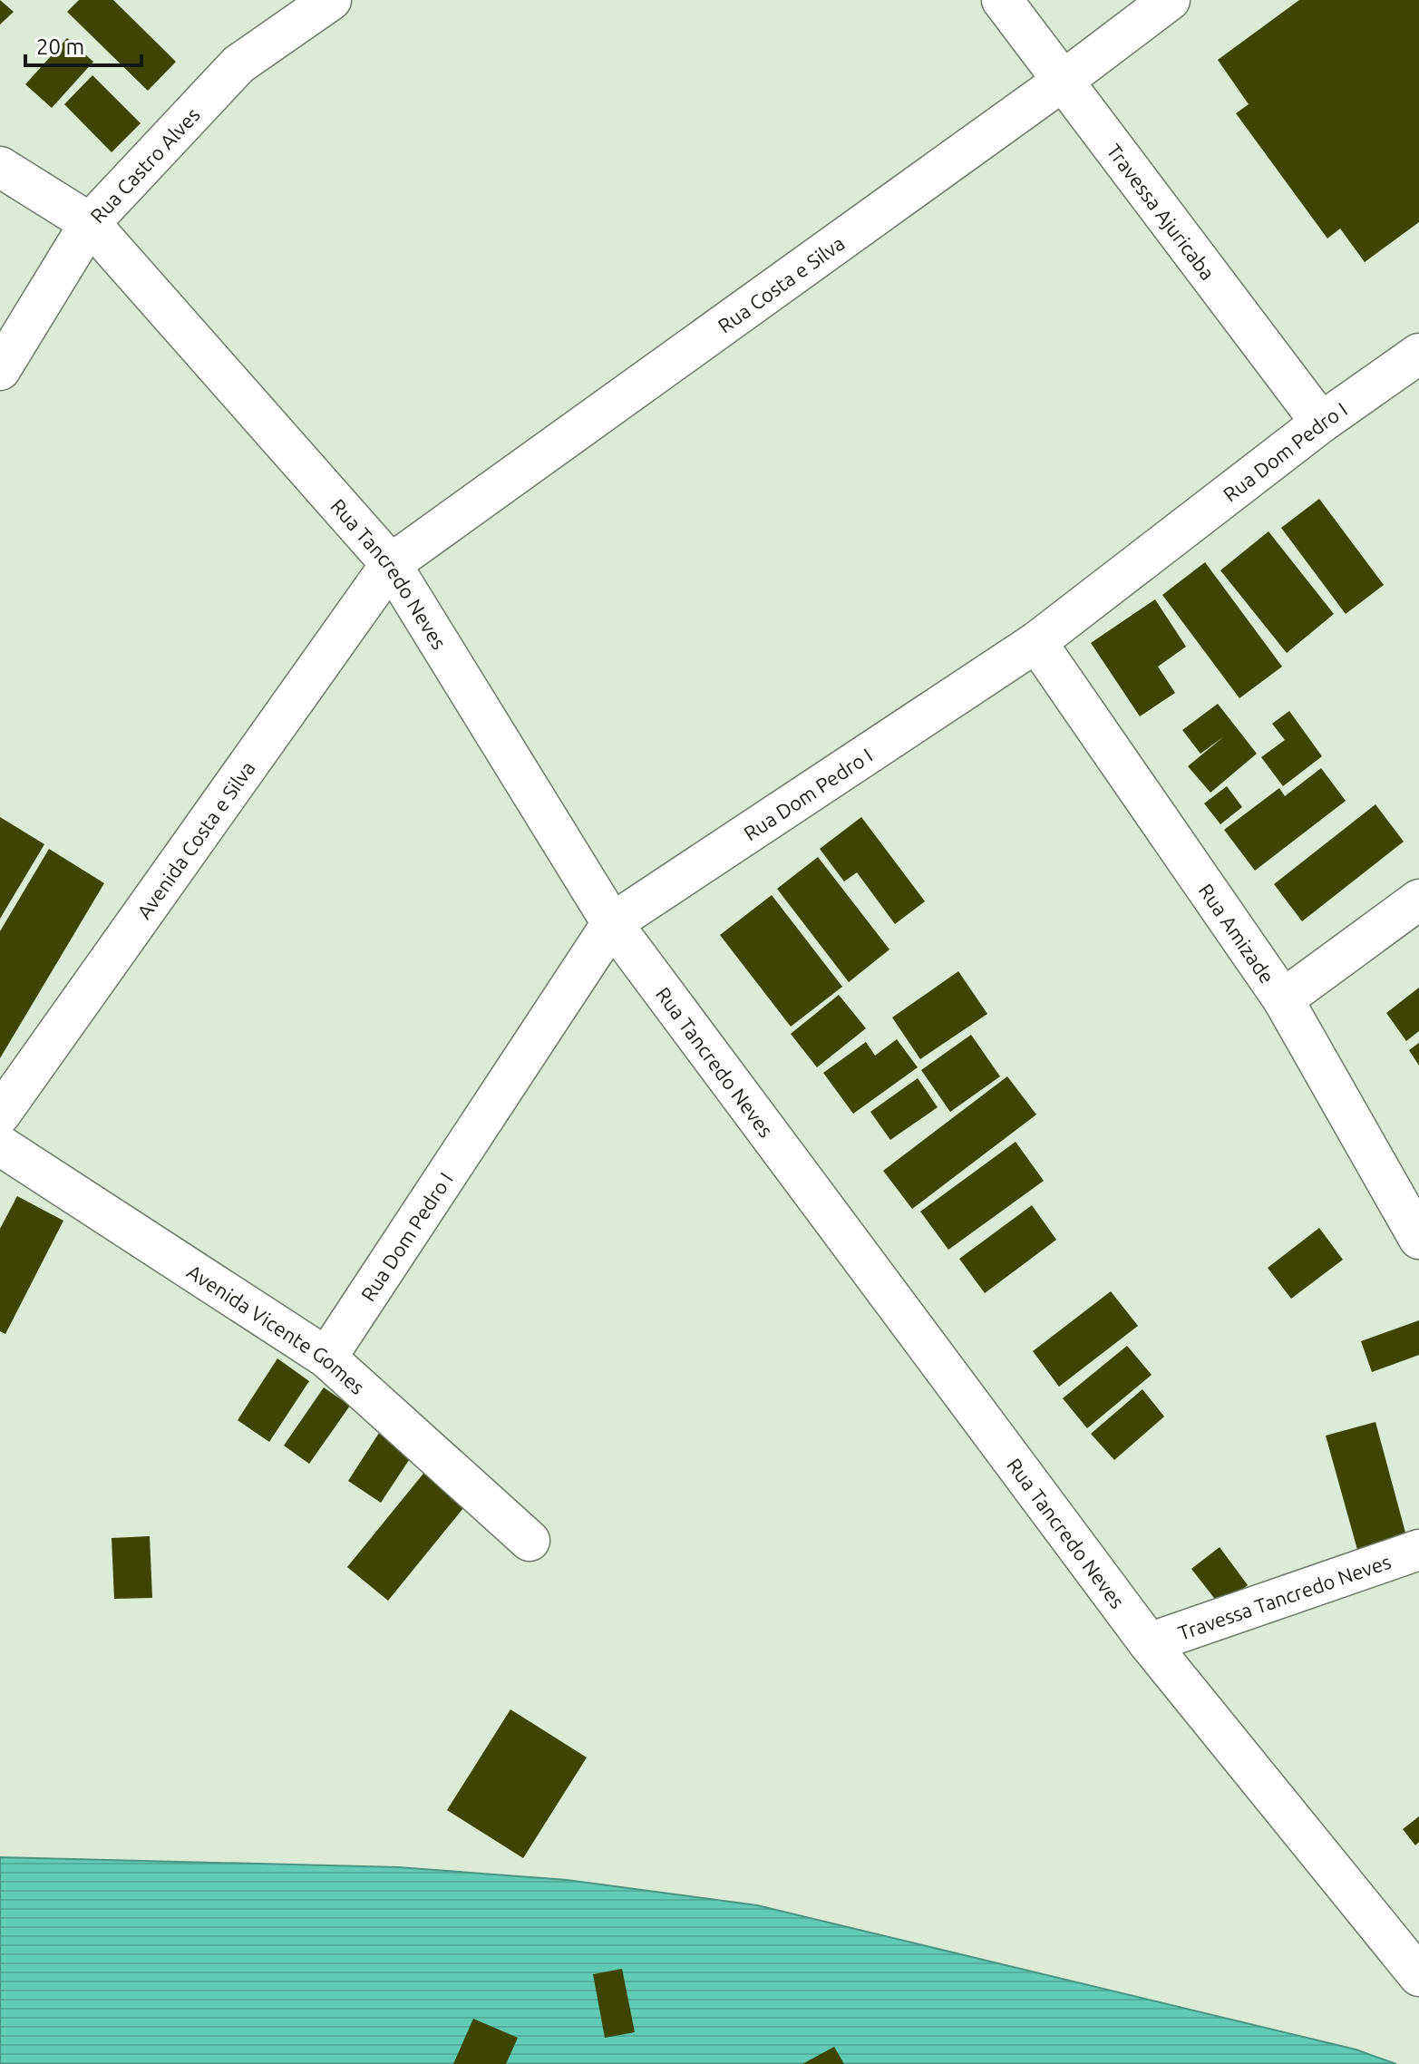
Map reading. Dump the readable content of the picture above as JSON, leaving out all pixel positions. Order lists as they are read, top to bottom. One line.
{"streets":{"street":["Rua Castro Alves","Travessa Ajuricaba","Rua Costa e Silva","Rua Dom Pedro I","Rua Tancredo Neves","Avenida Costa e Silva","Rua Amizade","Avenida Vicente Gomes","Travessa Tancredo Neves"]},"crossings":[["Rua Castro Alves","Rua Tancredo Neves"],["Travessa Ajuricaba","Rua Costa e Silva"],["Travessa Ajuricaba","Rua Dom Pedro I"],["Rua Costa e Silva","Rua Tancredo Neves"],["Rua Costa e Silva","Avenida Costa e Silva"],["Rua Dom Pedro I","Rua Tancredo Neves"],["Rua Dom Pedro I","Rua Amizade"],["Rua Dom Pedro I","Avenida Vicente Gomes"],["Rua Tancredo Neves","Avenida Costa e Silva"],["Rua Tancredo Neves","Travessa Tancredo Neves"]],"scale_bar":"20 m"}
